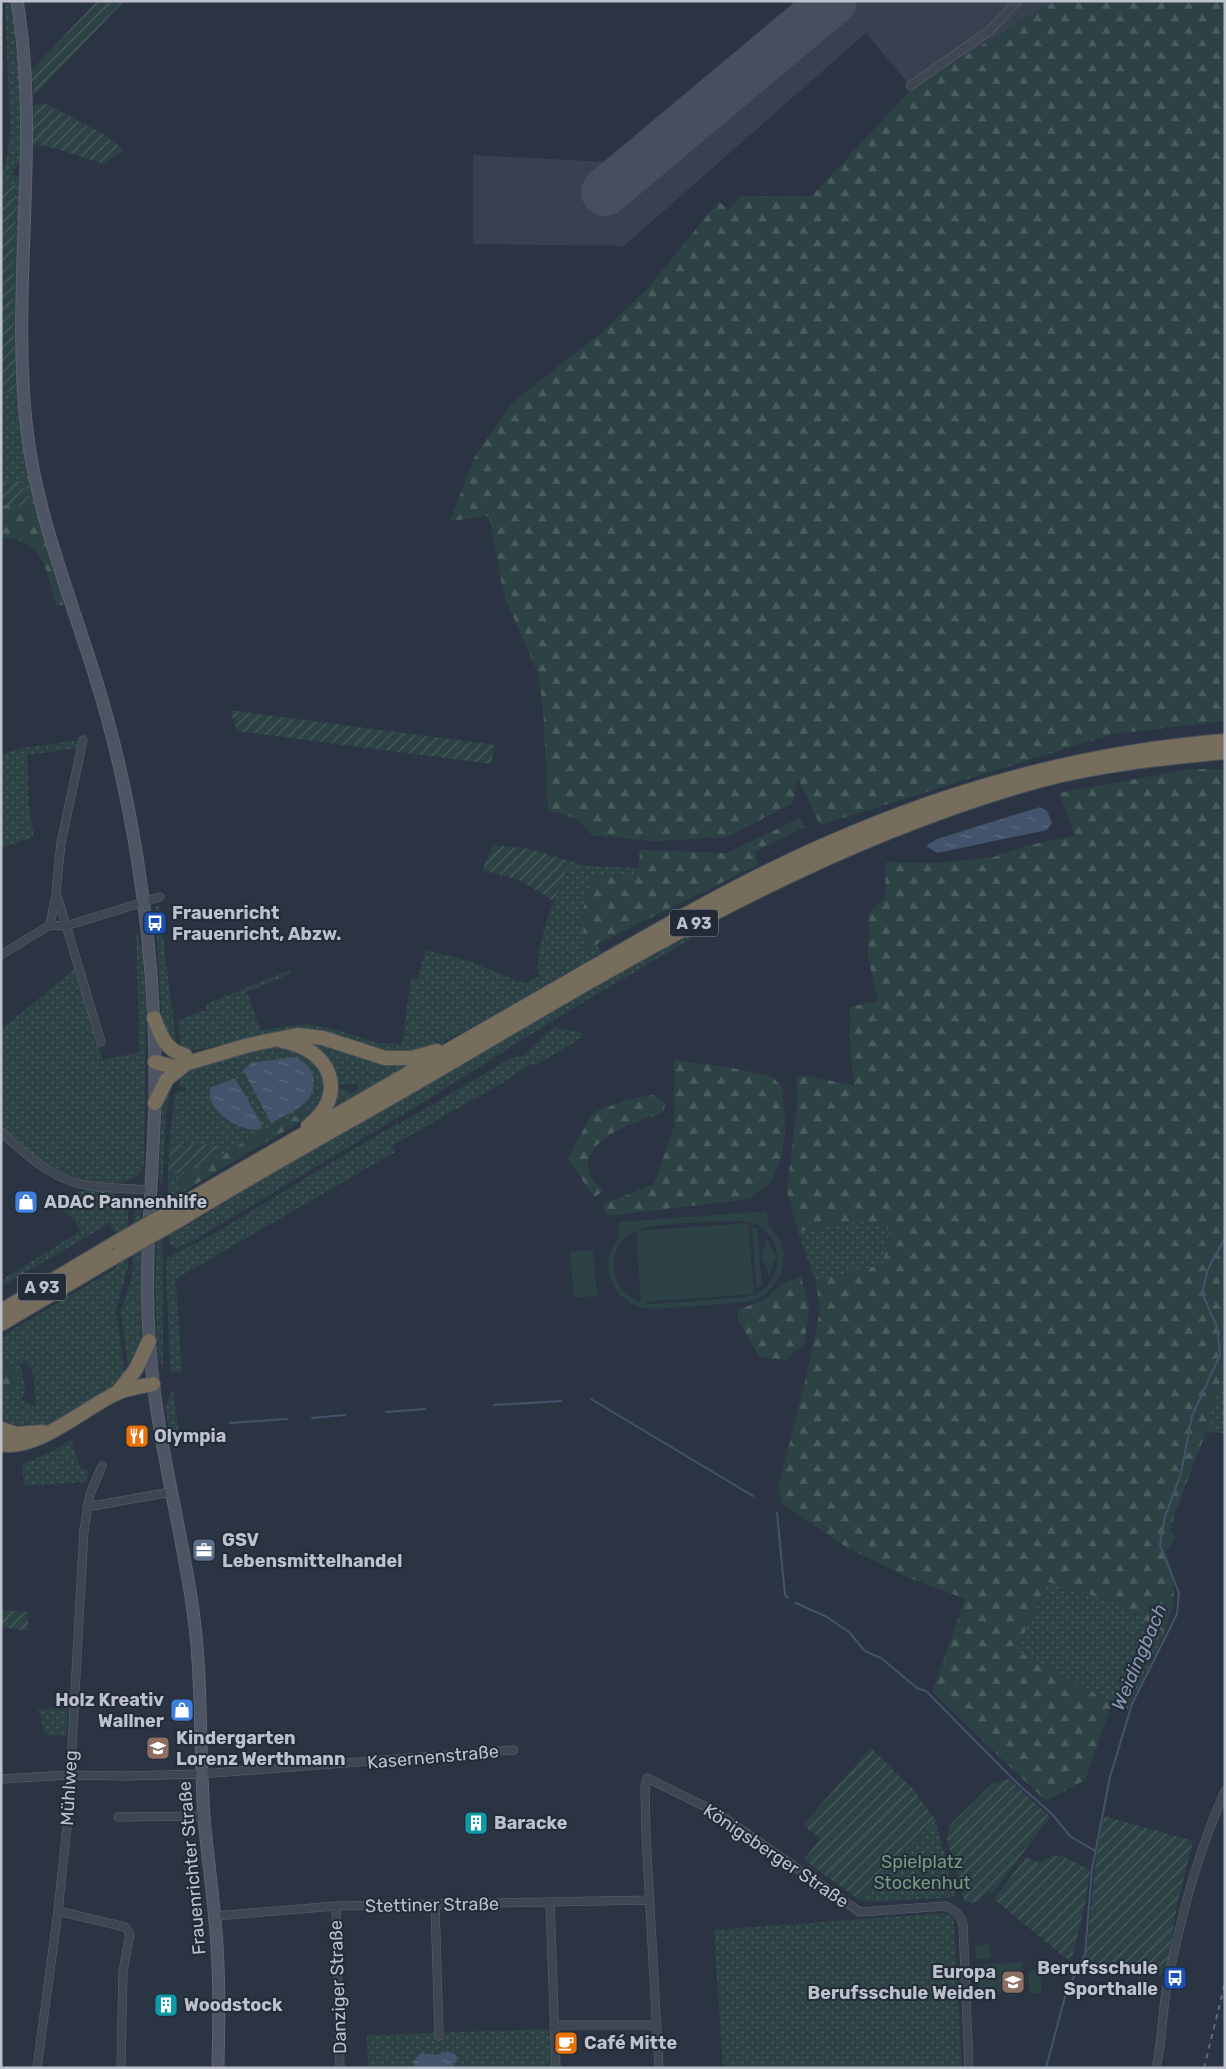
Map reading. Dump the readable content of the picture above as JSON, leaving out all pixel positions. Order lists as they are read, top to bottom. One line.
{"streets":{"highway":["A 93"],"main road":["Frauenrichter Straße"],"street":["Kasernenstraße","Mühlweg","Königsberger Straße","Stettiner Straße","Danziger Straße"]},"crossings":[["Kasernenstraße","Mühlweg"],["Kasernenstraße","Frauenrichter Straße"],["Königsberger Straße","Stettiner Straße"],["Frauenrichter Straße","Stettiner Straße"],["Stettiner Straße","Danziger Straße"]],"water":["Weidingbach"],"parks":["Spielplatz Stockenhut"],"places":{"bus stop":["Frauenricht Frauenricht, Abzw.","Berufsschule Sporthalle"],"shop":["ADAC Pannenhilfe","Holz Kreativ Wallner"],"restaurant":["Olympia"],"office":["GSV Lebensmittelhandel"],"school or university":["Kindergarten Lorenz Werthmann","Europa Berufsschule Weiden"],"building":["Baracke","Woodstock"],"cafe":["Café Mitte"]}}
